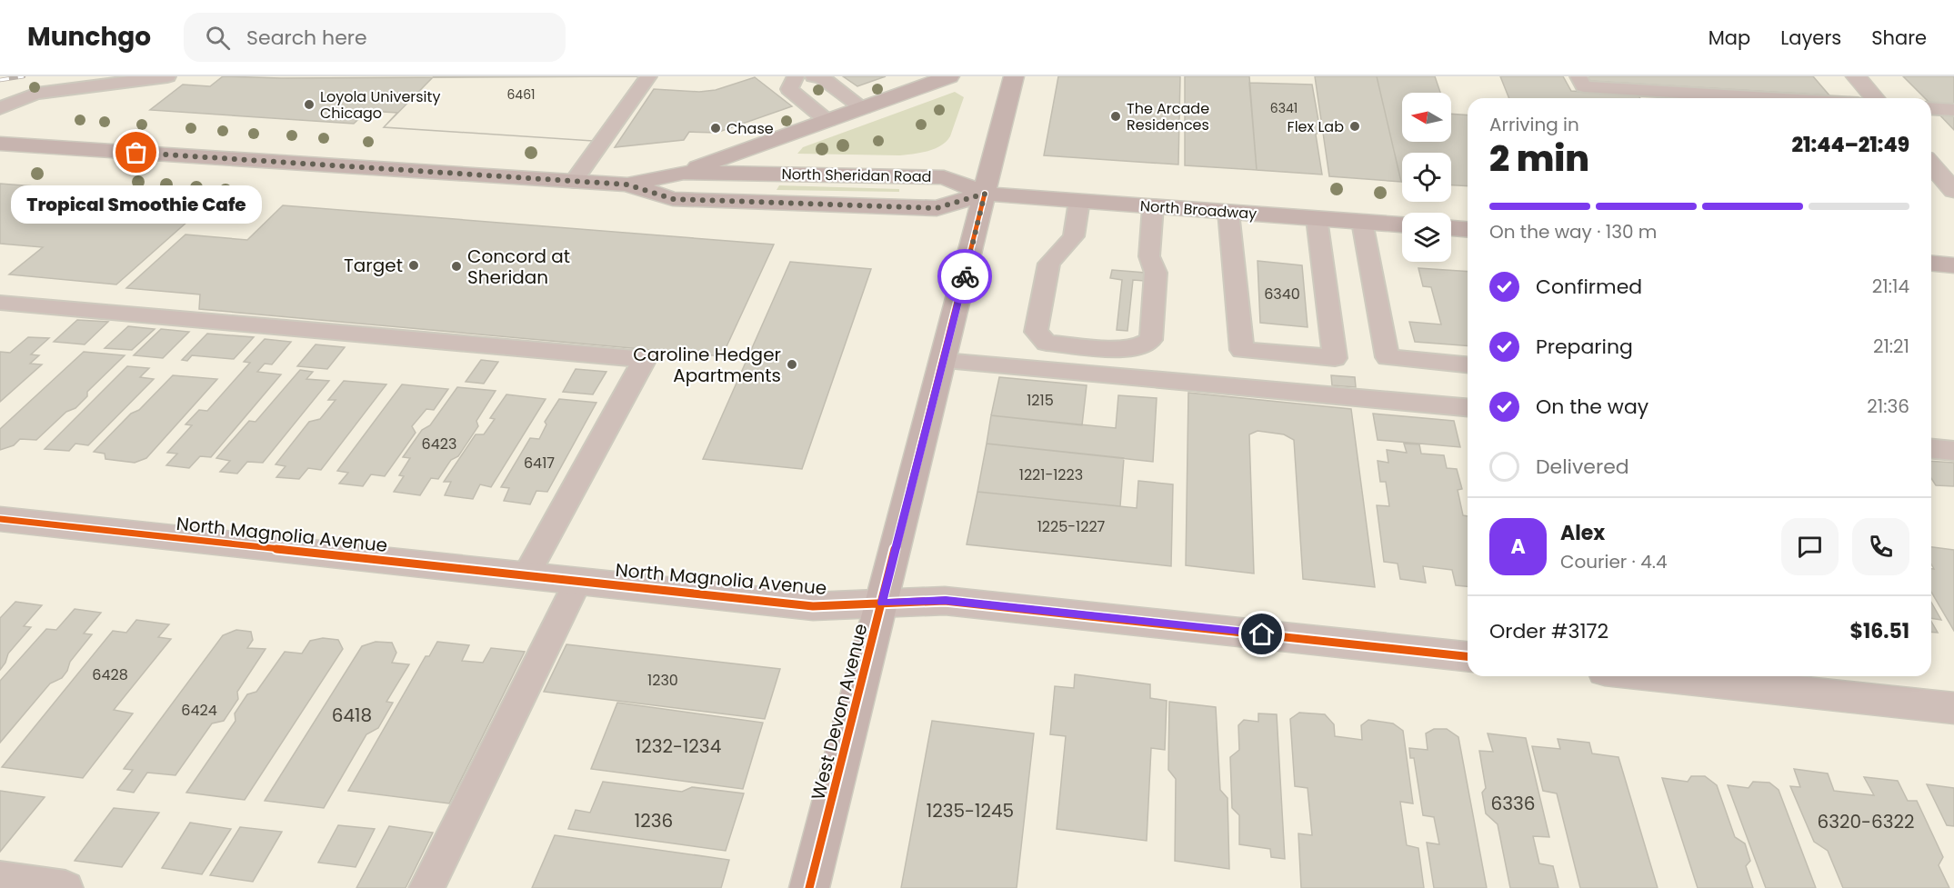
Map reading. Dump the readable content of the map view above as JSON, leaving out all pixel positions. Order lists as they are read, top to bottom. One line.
{"streets":{"main road":["North Sheridan Road","North Broadway","West Devon Avenue"],"street":["North Magnolia Avenue"]},"crossings":[["North Sheridan Road","North Broadway"],["North Sheridan Road","West Devon Avenue"],["North Broadway","West Devon Avenue"],["North Magnolia Avenue","West Devon Avenue"]],"places":["Loyola University Chicago","The Arcade Residences","Flex Lab","Chase","Tropical Smoothie Cafe","Target","Concord at Sheridan","Caroline Hedger Apartments"],"house_numbers":["6461","6341","6340","1215","6423","6417","1221-1223","1225-1227","6428","1230","6424","6418","1232-1234","6336","1235-1245","1236","6320-6322"],"north":"left","page":{"header":"Munchgo","search":"Search here","nav":["Map","Layers","Share"],"heading":["2 min","Arriving in","21:44–21:49"],"panel":["Alex","Courier · 4.4","Order #3172","$16.51"],"bubble":"Tropical Smoothie Cafe","bar":"On the way · 130 m","list":[["Confirmed","21:14"],["Preparing","21:21"],["On the way","21:36"],"Delivered"],"round":"A"}}
